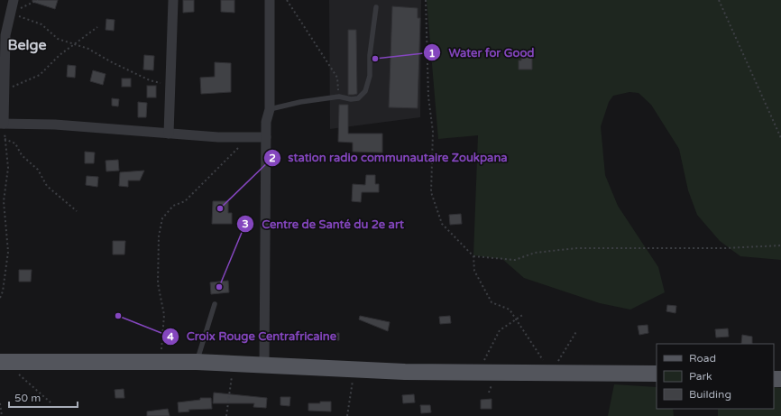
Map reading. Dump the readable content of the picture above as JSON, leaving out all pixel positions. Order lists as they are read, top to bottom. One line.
{"districts":["Belge"],"places":["Water for Good","station radio communautaire Zoukpana","Centre de Santé du 2e art","Croix Rouge Centrafricaine"],"legend":["Road","Park","Building"],"scale_bar":"50 m"}
